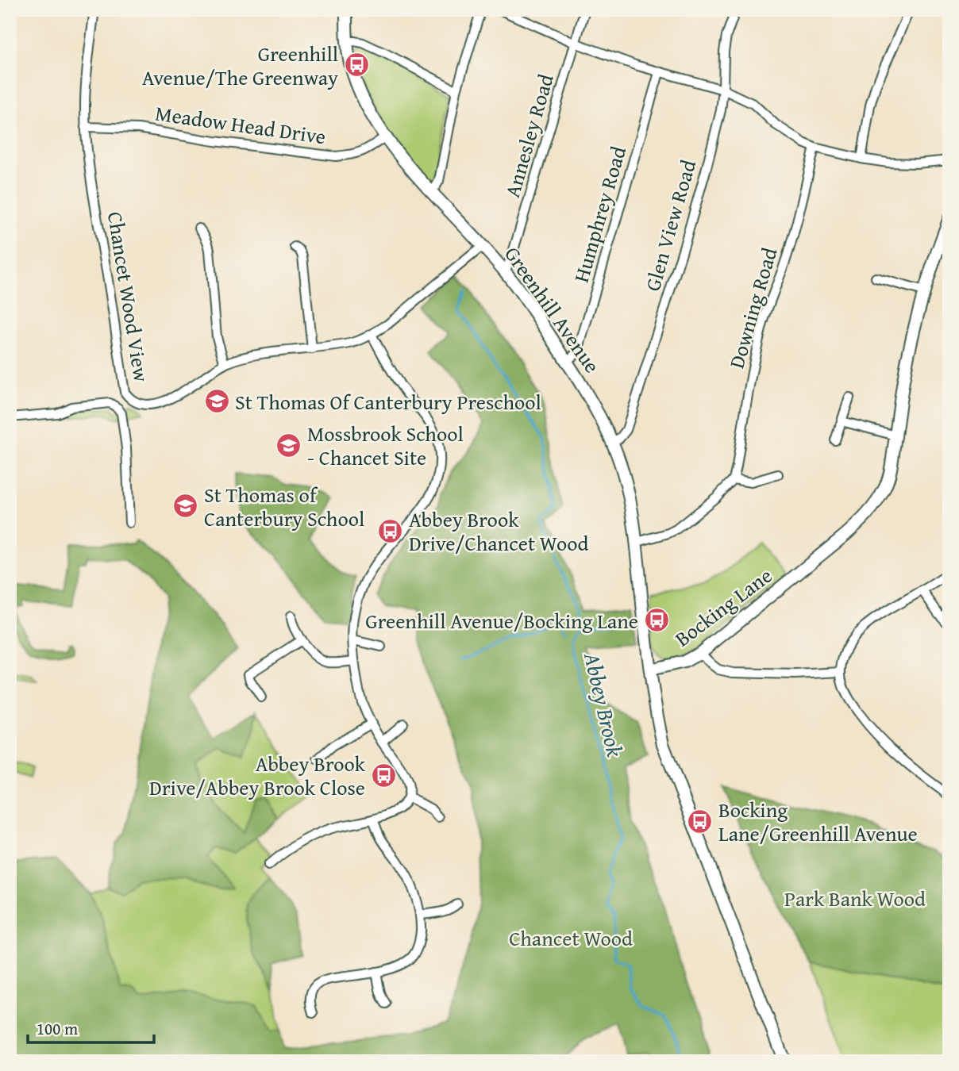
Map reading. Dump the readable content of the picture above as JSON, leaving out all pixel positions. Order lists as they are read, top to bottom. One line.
{"streets":{"street":["Meadow Head Drive","Annesley Road","Humphrey Road","Glen View Road","Chancet Wood View","Downing Road","Greenhill Avenue","Bocking Lane"]},"crossings":[["Meadow Head Drive","Chancet Wood View"],["Meadow Head Drive","Greenhill Avenue"],["Annesley Road","Greenhill Avenue"],["Humphrey Road","Greenhill Avenue"],["Glen View Road","Greenhill Avenue"],["Chancet Wood View","Greenhill Avenue"],["Greenhill Avenue","Bocking Lane"]],"water":["Abbey Brook"],"parks":["Park Bank Wood","Chancet Wood"],"places":{"bus stop":["Greenhill Avenue/The Greenway","Abbey Brook Drive/Chancet Wood","Greenhill Avenue/Bocking Lane","Abbey Brook Drive/Abbey Brook Close","Bocking Lane/Greenhill Avenue"],"school or university":["St Thomas Of Canterbury Preschool","Mossbrook School - Chancet Site","St Thomas of Canterbury School"]},"scale_bar":"100 m"}
